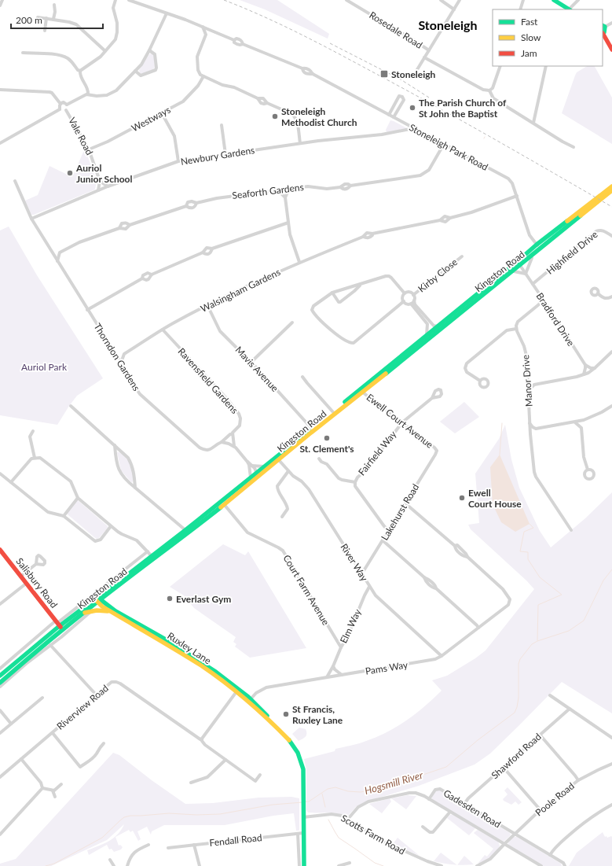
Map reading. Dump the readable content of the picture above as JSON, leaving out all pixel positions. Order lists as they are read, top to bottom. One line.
{"streets":{"main road":["Kingston Road","Salisbury Road","Ruxley Lane"],"street":["Rosedale Road","Westways","Vale Road","Stoneleigh Park Road","Newbury Gardens","Seaforth Gardens","Highfield Drive","Kirby Close","Walsingham Gardens","Bradford Drive","Thorndon Gardens","Mavis Avenue","Ravensfield Gardens","Manor Drive","Ewell Court Avenue","Fairfield Way","Lakehurst Road","River Way","Court Farm Avenue","Elm Way","Pams Way","Riverview Road","Shawford Road","Poole Road","Gadesden Road","Scotts Farm Road","Fendall Road"]},"crossings":[["Westways","Vale Road"],["Vale Road","Newbury Gardens"],["Stoneleigh Park Road","Newbury Gardens"],["Stoneleigh Park Road","Seaforth Gardens"],["Stoneleigh Park Road","Kingston Road"],["Stoneleigh Park Road","Walsingham Gardens"],["Newbury Gardens","Thorndon Gardens"],["Highfield Drive","Bradford Drive"],["Kingston Road","Bradford Drive"],["Kingston Road","Mavis Avenue"],["Kingston Road","Ewell Court Avenue"],["Kingston Road","River Way"],["Kingston Road","Salisbury Road"],["Kingston Road","Court Farm Avenue"],["Kingston Road","Ruxley Lane"],["Walsingham Gardens","Mavis Avenue"],["Walsingham Gardens","Ravensfield Gardens"],["Thorndon Gardens","Ravensfield Gardens"],["Ewell Court Avenue","Fairfield Way"],["Ewell Court Avenue","Lakehurst Road"],["Fairfield Way","Lakehurst Road"],["Lakehurst Road","River Way"],["Lakehurst Road","Pams Way"],["River Way","Elm Way"],["River Way","Pams Way"],["Court Farm Avenue","Elm Way"],["Elm Way","Pams Way"],["Ruxley Lane","Pams Way"],["Ruxley Lane","Scotts Farm Road"],["Ruxley Lane","Fendall Road"],["Shawford Road","Gadesden Road"],["Poole Road","Gadesden Road"]],"districts":["Stoneleigh"],"water":["Hogsmill River"],"parks":["Auriol Park"],"places":{"transit":["Stoneleigh"],"other":["The Parish Church of St John the Baptist","Stoneleigh Methodist Church","Auriol Junior School","St. Clement's","Ewell Court House","Everlast Gym","St Francis, Ruxley Lane"]},"legend":["Fast","Slow","Jam"],"scale_bar":"200 m"}
